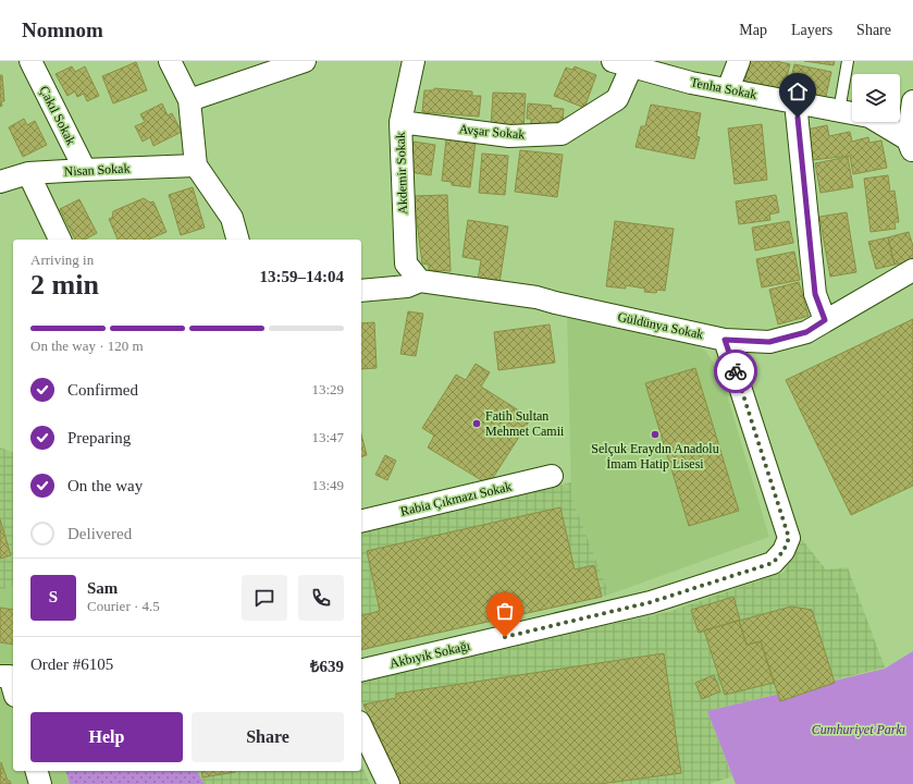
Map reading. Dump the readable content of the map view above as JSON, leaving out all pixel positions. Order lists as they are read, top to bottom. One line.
{"streets":{"street":["Tenha Sokak","Çakıl Sokak","Avşar Sokak","Nisan Sokak","Akdemir Sokak","Güldünya Sokak","Rabia Çıkmazı Sokak","Akbıyık Sokağı"]},"crossings":[["Tenha Sokak","Avşar Sokak"],["Çakıl Sokak","Nisan Sokak"],["Avşar Sokak","Akdemir Sokak"],["Akdemir Sokak","Güldünya Sokak"],["Güldünya Sokak","Akbıyık Sokağı"]],"parks":["Cumhuriyet Parkı"],"places":["Fatih Sultan Mehmet Camii","Selçuk Eraydın Anadolu İmam Hatip Lisesi"],"page":{"header":"Nomnom","nav":["Map","Layers","Share"],"heading":["2 min","Arriving in","13:59–14:04"],"panel":["Sam","Courier · 4.5","Order #6105","₺639"],"bar":"On the way · 120 m","list":[["Confirmed","13:29"],["Preparing","13:47"],["On the way","13:49"],"Delivered"],"round":"S","buttons":["Help","Share"]}}
